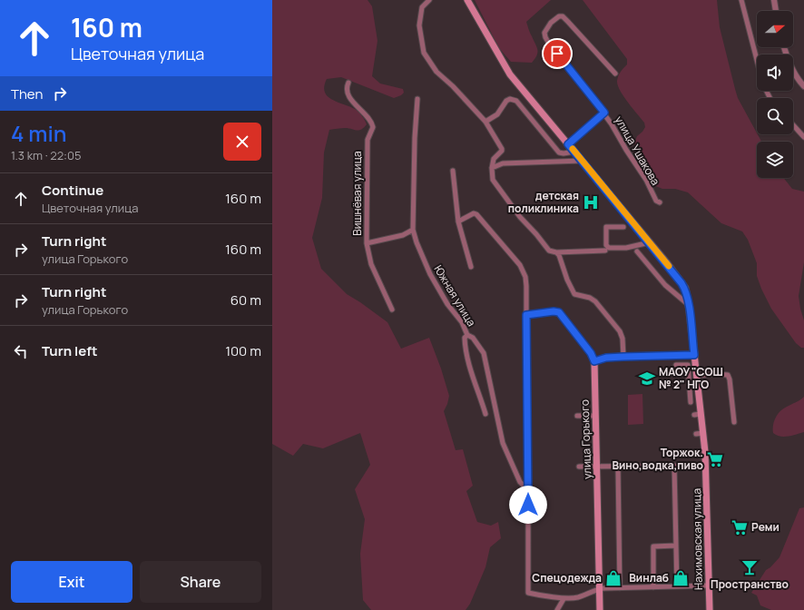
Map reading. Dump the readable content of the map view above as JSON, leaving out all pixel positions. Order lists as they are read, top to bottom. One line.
{"streets":{"main road":["улица Горького","Нахимовская улица"],"street":["улица Ушакова","Вишнёвая улица","Южная улица"]},"places":{"hospital":["детская поликлиника"],"school or university":["МАОУ \"СОШ № 2\" НГО"],"supermarket":["Торжок. Вино,водка,пиво","Реми"],"bar":["Пространство"],"shop":["Спецодежда","Винлаб"]},"north":"right","page":{"turn":["160 m","Цветочная улица"],"then":"Then","heading":["4 min","1.3 km · 22:05"],"list":[{"name":"Continue","note":"Цветочная улица","value":"160 m"},{"name":"Turn right","note":"улица Горького","value":"160 m"},{"name":"Turn right","note":"улица Горького","value":"60 m"},{"name":"Turn left","value":"100 m"}],"buttons":["Exit","Share"]}}
